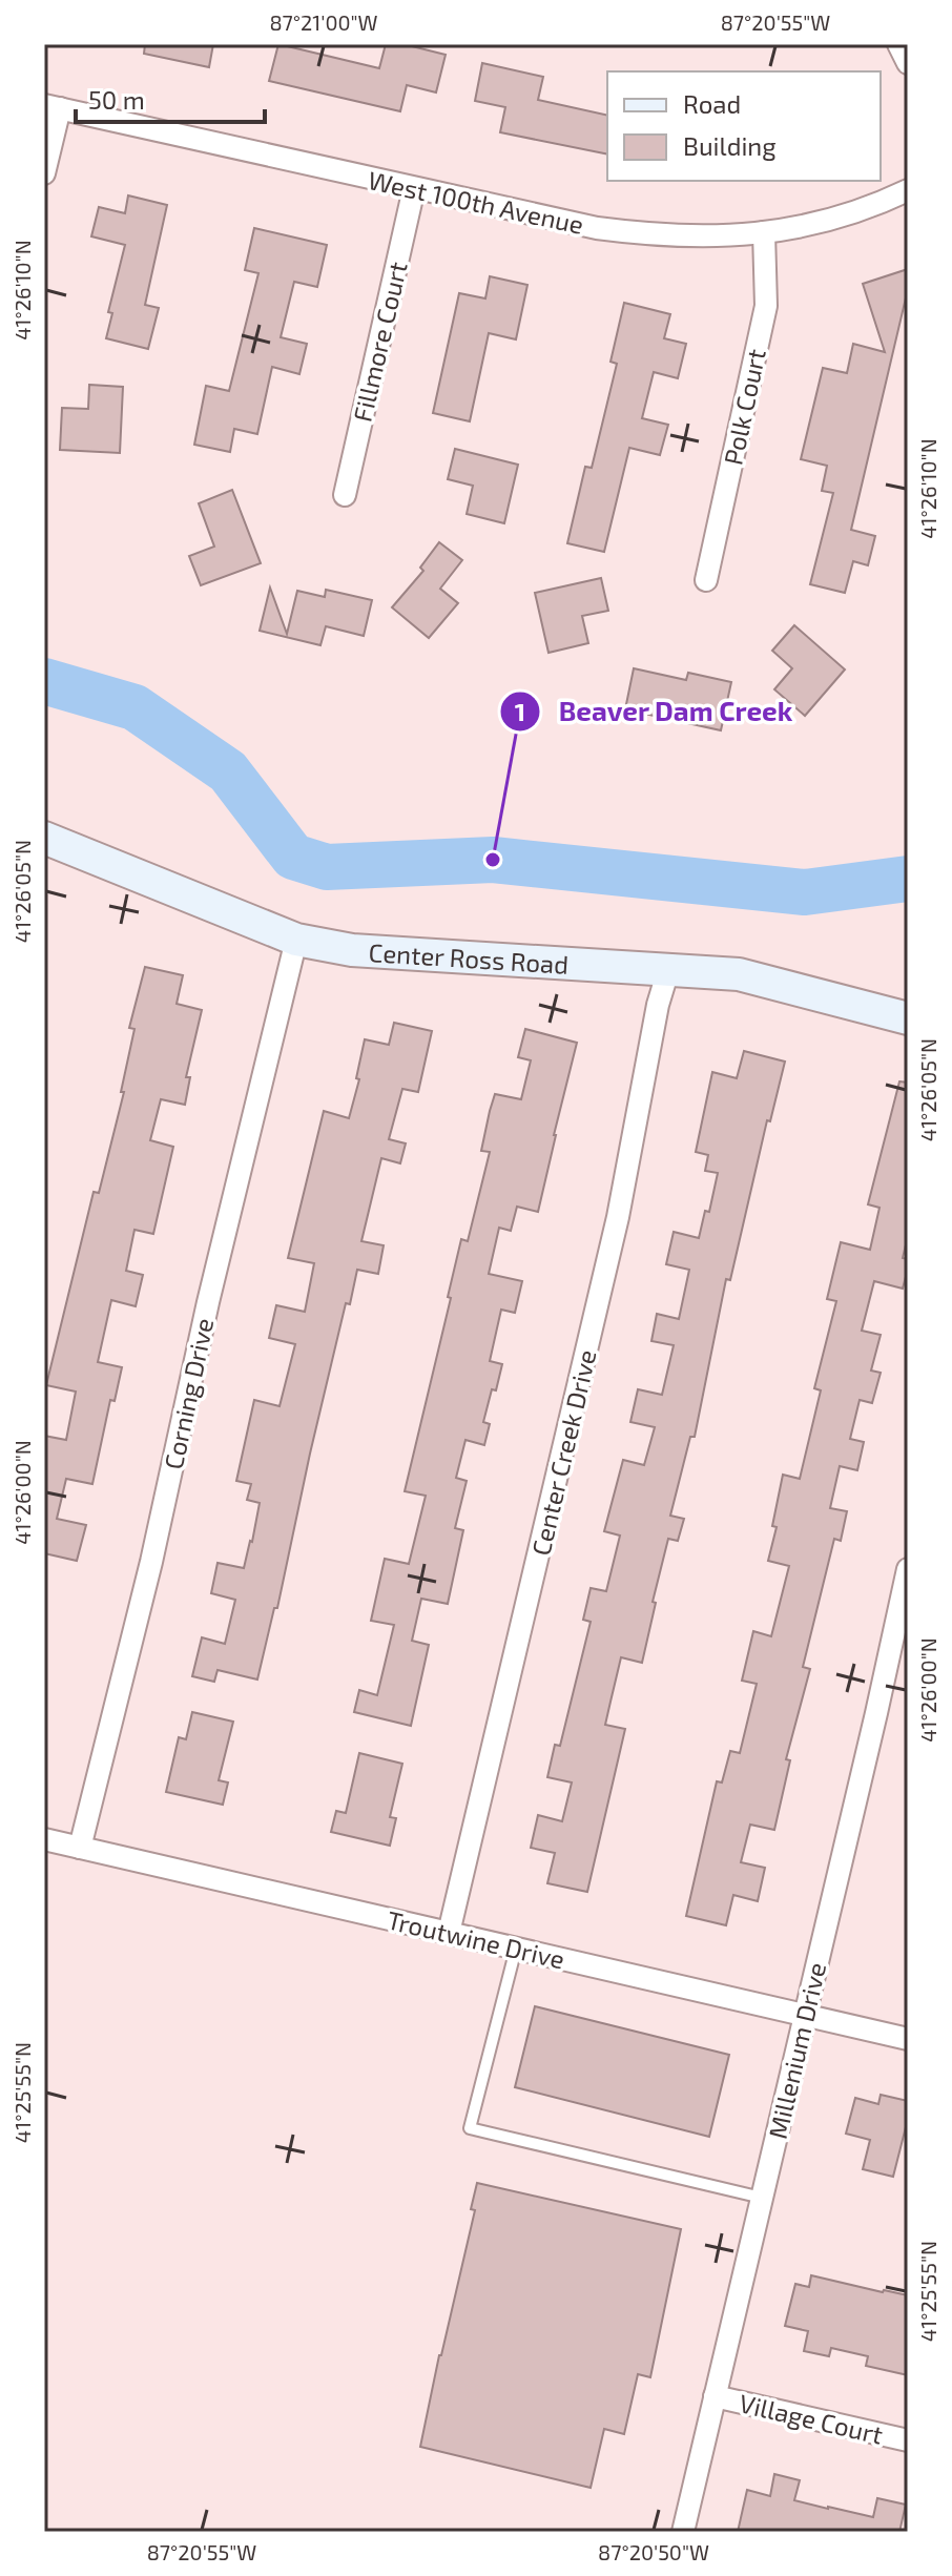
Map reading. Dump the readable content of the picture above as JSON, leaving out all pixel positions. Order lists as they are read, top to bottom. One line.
{"streets":{"street":["West 100th Avenue","Fillmore Court","Polk Court","Center Ross Road","Corning Drive","Center Creek Drive","Troutwine Drive","Millenium Drive","Village Court"]},"crossings":[["West 100th Avenue","Fillmore Court"],["West 100th Avenue","Polk Court"],["Center Ross Road","Corning Drive"],["Center Ross Road","Center Creek Drive"],["Corning Drive","Troutwine Drive"],["Center Creek Drive","Troutwine Drive"],["Troutwine Drive","Millenium Drive"],["Millenium Drive","Village Court"]],"places":["Beaver Dam Creek"],"legend":["Road","Building"],"scale_bar":"50 m","coordinates":["87°21'00\"W","87°20'55\"W","41°26'10\"N","41°26'05\"N","41°26'00\"N","41°25'55\"N","87°20'50\"W"]}
